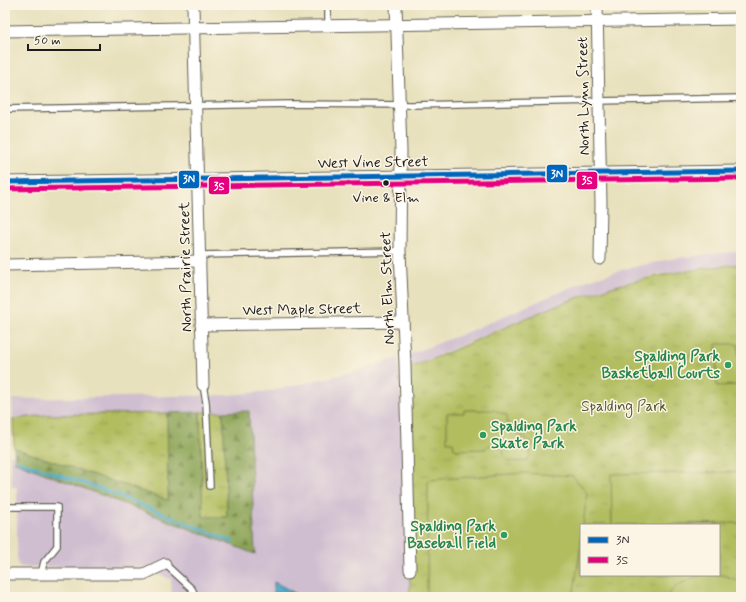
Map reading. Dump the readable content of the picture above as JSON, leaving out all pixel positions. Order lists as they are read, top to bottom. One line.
{"streets":{"street":["North Lynn Street","West Vine Street","North Prairie Street","North Elm Street","West Maple Street"]},"crossings":[["North Lynn Street","West Vine Street"],["West Vine Street","North Prairie Street"],["West Vine Street","North Elm Street"],["North Prairie Street","West Maple Street"],["North Elm Street","West Maple Street"]],"parks":["Spalding Park"],"places":["Vine & Elm","Spalding Park Basketball Courts","Spalding Park Skate Park","Spalding Park Baseball Field"],"lines":["transit line 3N","transit line 3S"],"legend":["3N","3S"],"scale_bar":"50 m"}
